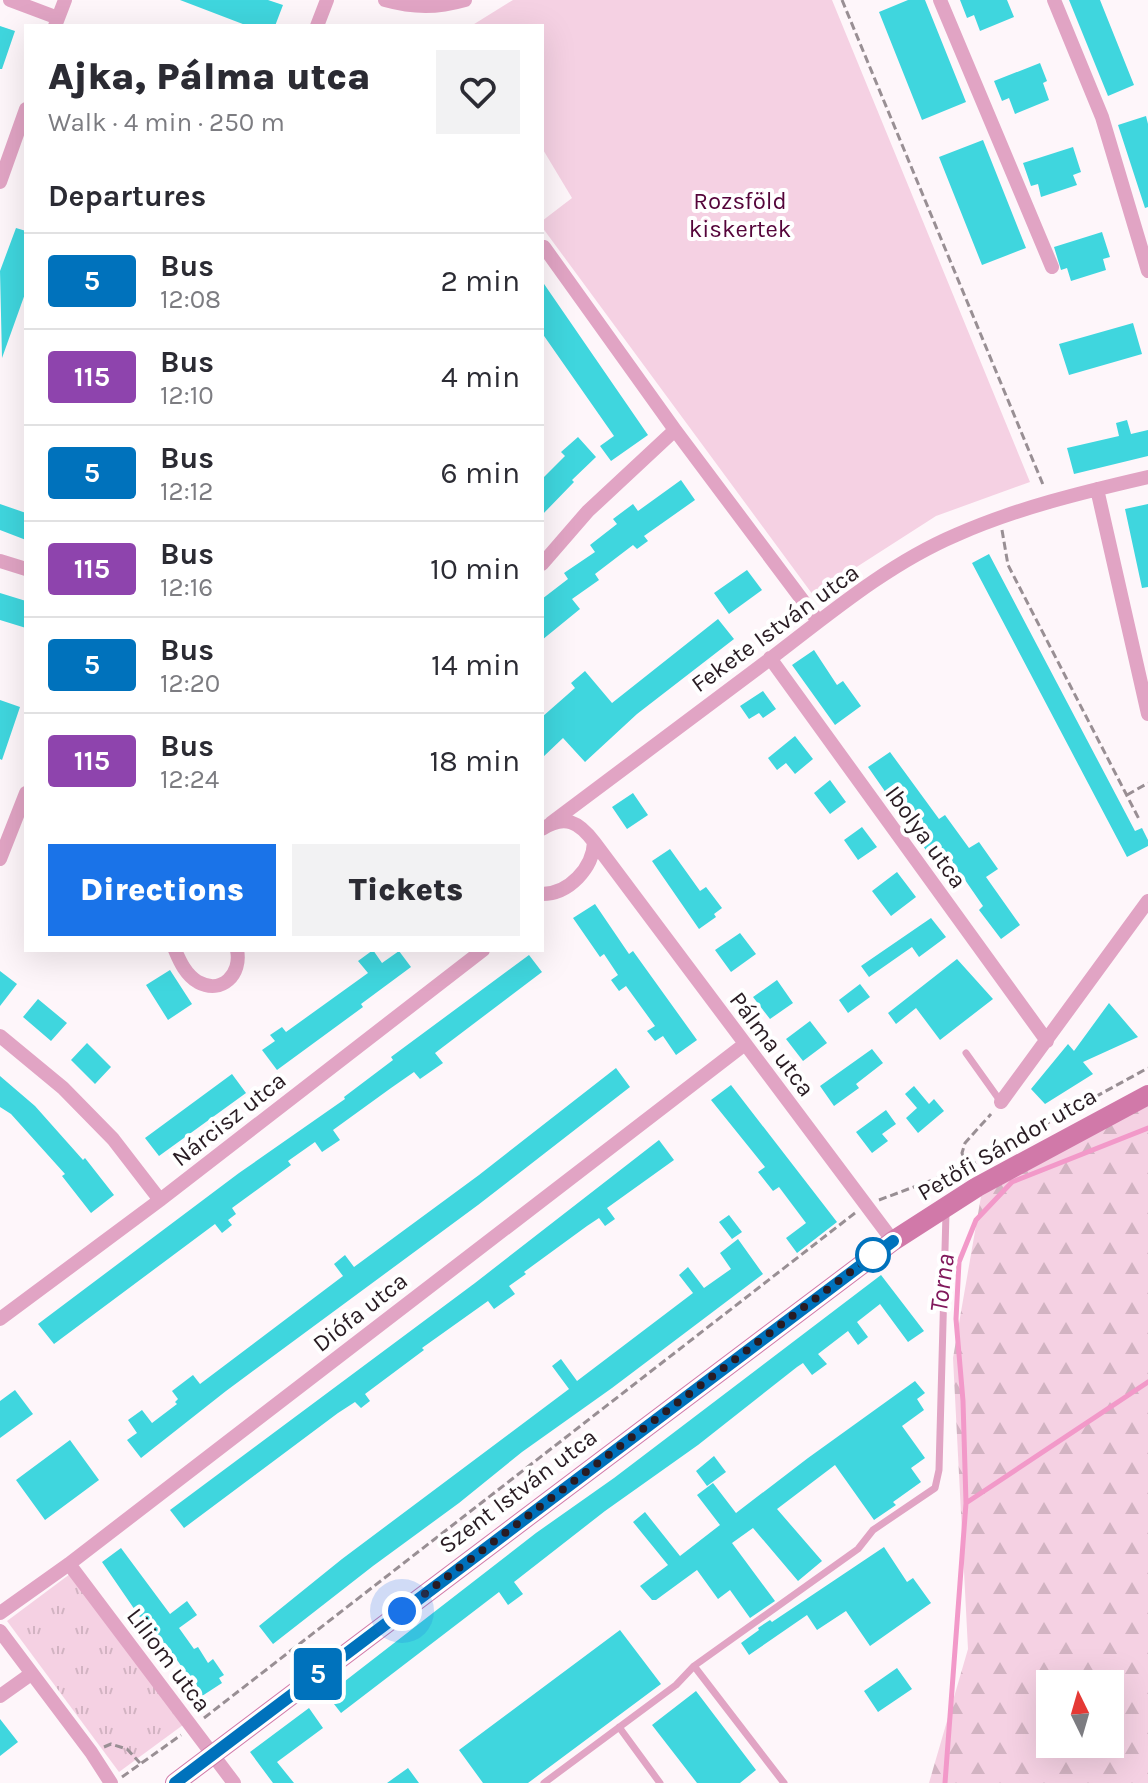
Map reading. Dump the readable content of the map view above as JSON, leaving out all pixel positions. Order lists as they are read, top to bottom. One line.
{"streets":{"main road":["Petőfi Sándor utca","Szent István utca"],"street":["Fekete István utca","Ibolya utca","Pálma utca","Nárcisz utca","Diófa utca","Liliom utca"]},"crossings":[["Fekete István utca","Ibolya utca"],["Ibolya utca","Petőfi Sándor utca"],["Pálma utca","Petőfi Sándor utca"],["Pálma utca","Diófa utca"],["Pálma utca","Szent István utca"],["Petőfi Sándor utca","Szent István utca"],["Diófa utca","Liliom utca"],["Szent István utca","Liliom utca"]],"water":["Torna"],"parks":["Rozsföld kiskertek"],"lines":["bus line 5"],"north":"top","page":{"on_map":"5","heading":[["Ajka, Pálma utca","Walk · 4 min · 250 m"],"Departures"],"list":[{"mark":"5","name":"Bus","note":"12:08","value":"2 min"},{"mark":"115","name":"Bus","note":"12:10","value":"4 min"},{"mark":"5","name":"Bus","note":"12:12","value":"6 min"},{"mark":"115","name":"Bus","note":"12:16","value":"10 min"},{"mark":"5","name":"Bus","note":"12:20","value":"14 min"},{"mark":"115","name":"Bus","note":"12:24","value":"18 min"}],"buttons":["Directions","Tickets"]}}
